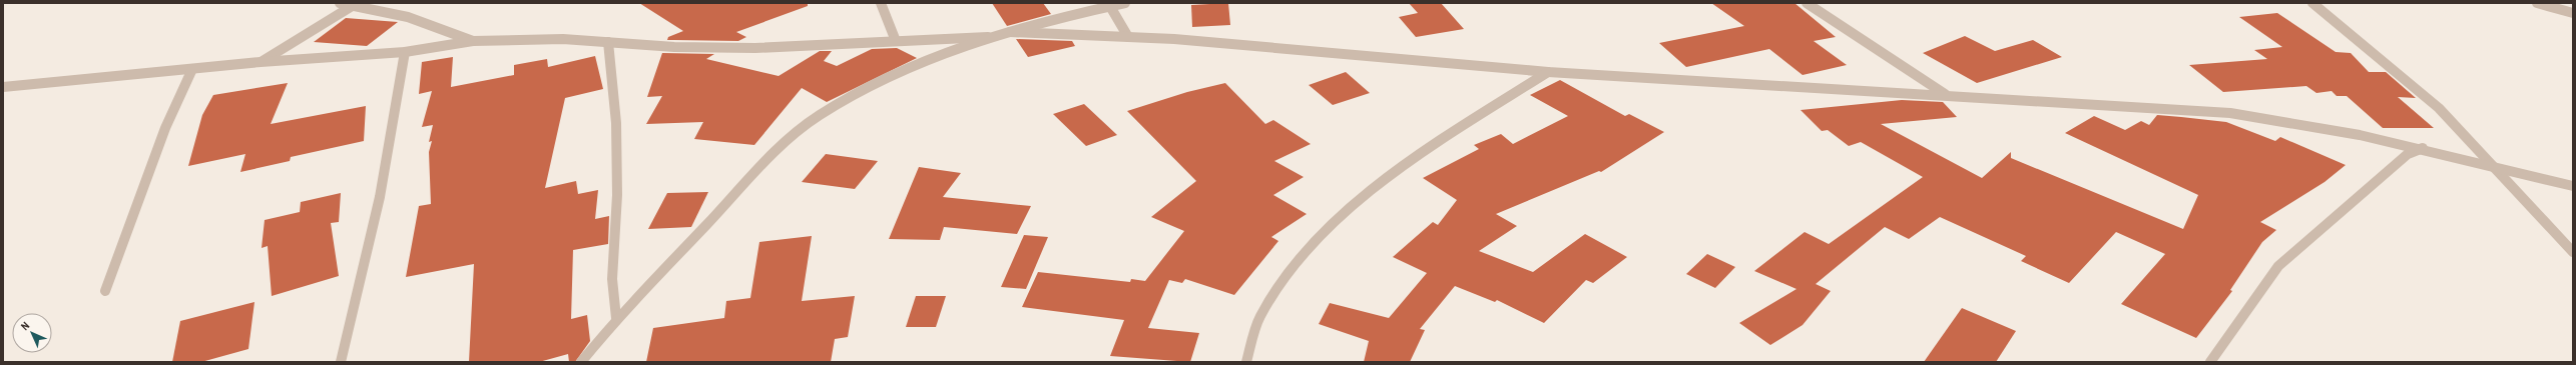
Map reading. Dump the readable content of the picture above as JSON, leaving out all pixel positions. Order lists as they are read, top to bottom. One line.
{"north":"top left"}
